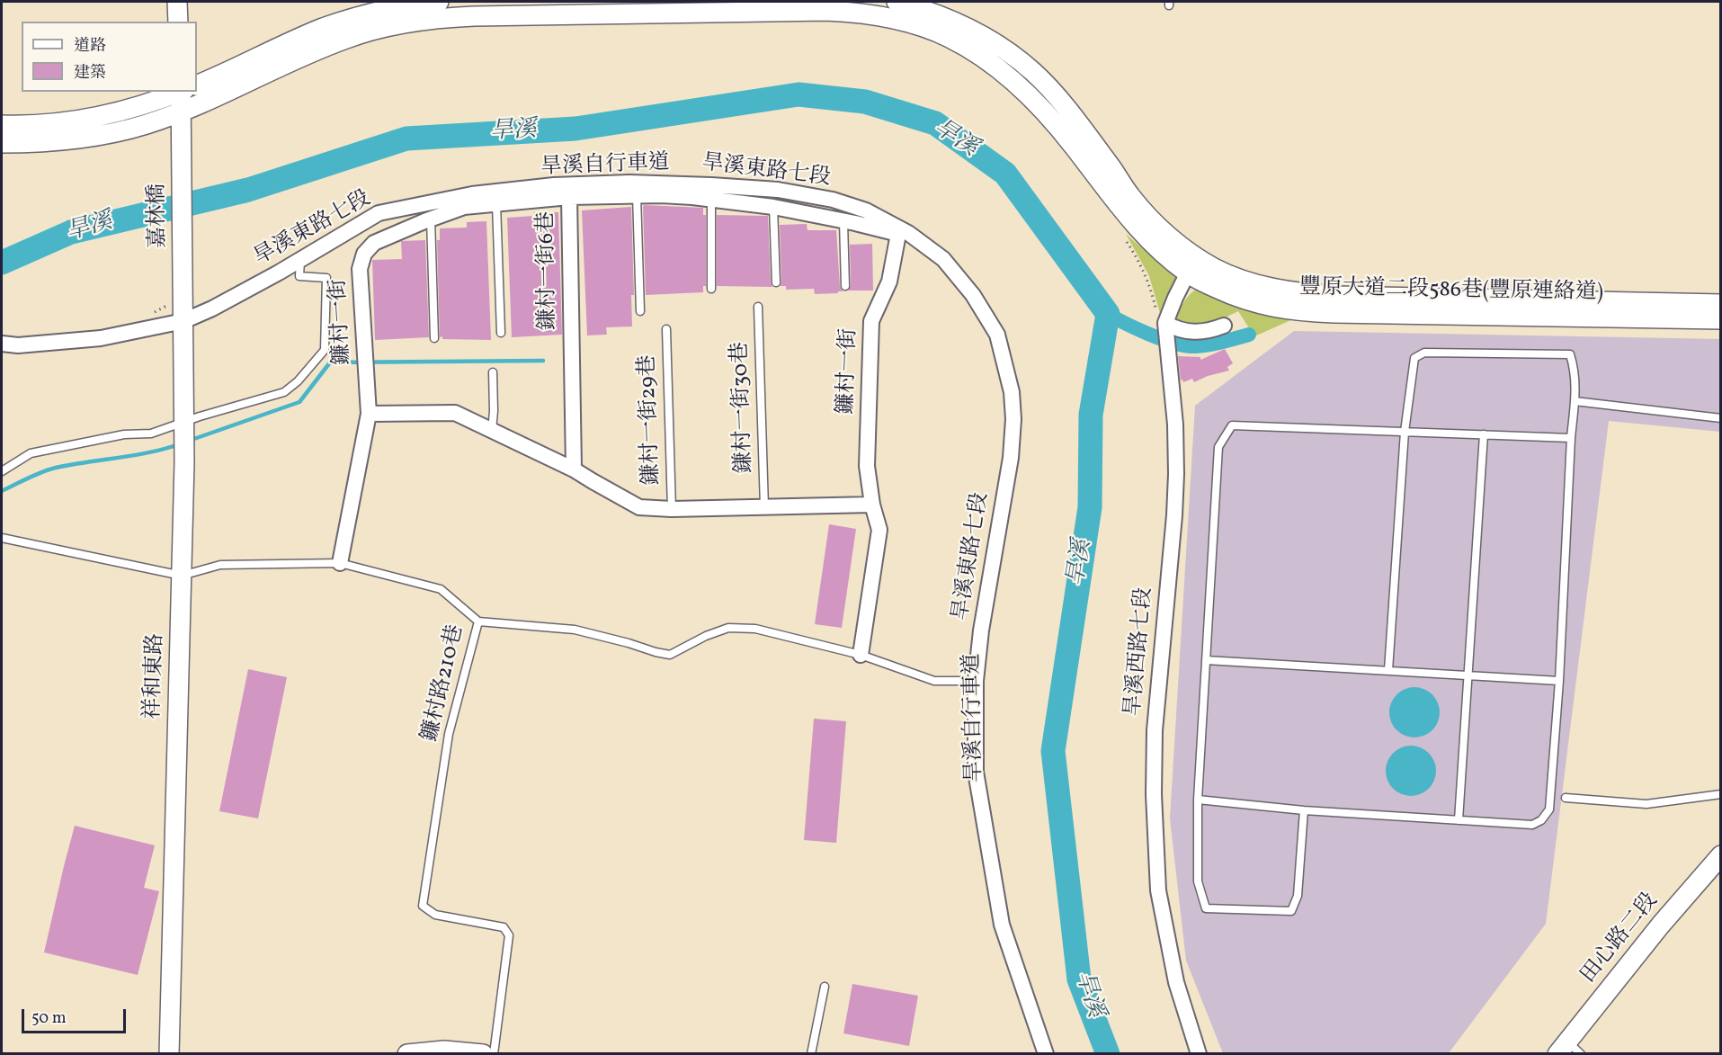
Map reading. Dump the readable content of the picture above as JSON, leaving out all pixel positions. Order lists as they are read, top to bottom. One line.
{"streets":{"street":["旱溪東路七段","嘉林橋","鎌村一街6巷","豐原大道二段586巷(豐原連絡道)","鐮村一街","旱溪西路七段","祥和東路","田心路二段"],"lane":["鎌村一街30巷","鎌村一街29巷","鐮村路210巷"]},"crossings":[["旱溪東路七段","祥和東路"],["嘉林橋","祥和東路"],["鎌村一街6巷","鐮村一街"],["鐮村一街","鐮村路210巷"],["祥和東路","鐮村路210巷"]],"water":["旱溪"],"legend":["道路","建築"],"scale_bar":"50 m"}
